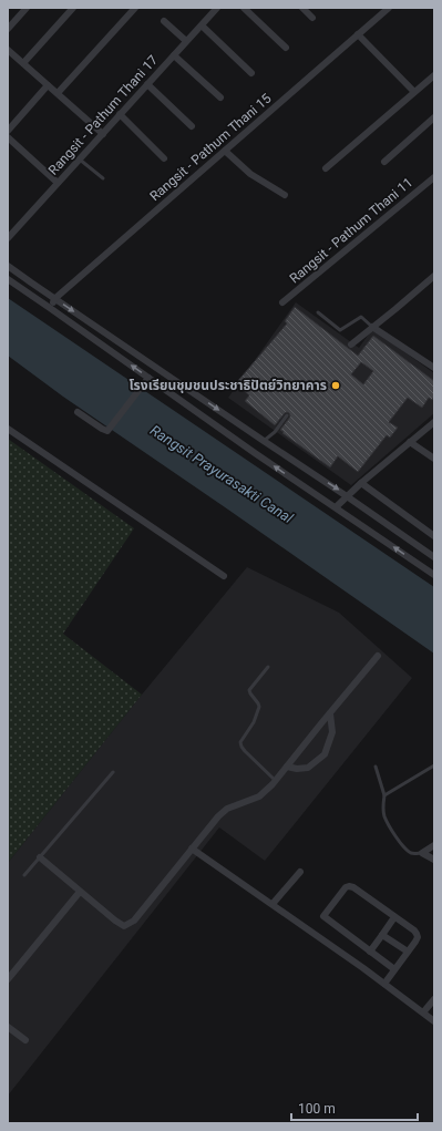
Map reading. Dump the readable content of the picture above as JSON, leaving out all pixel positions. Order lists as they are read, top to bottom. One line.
{"streets":{"street":["Rangsit - Pathum Thani 17","Rangsit - Pathum Thani 15","Rangsit - Pathum Thani 11"]},"water":["Rangsit Prayurasakti Canal"],"places":["โรงเรียนชุมชนประชาธิปัตย์วิทยาคาร"],"scale_bar":"100 m"}
